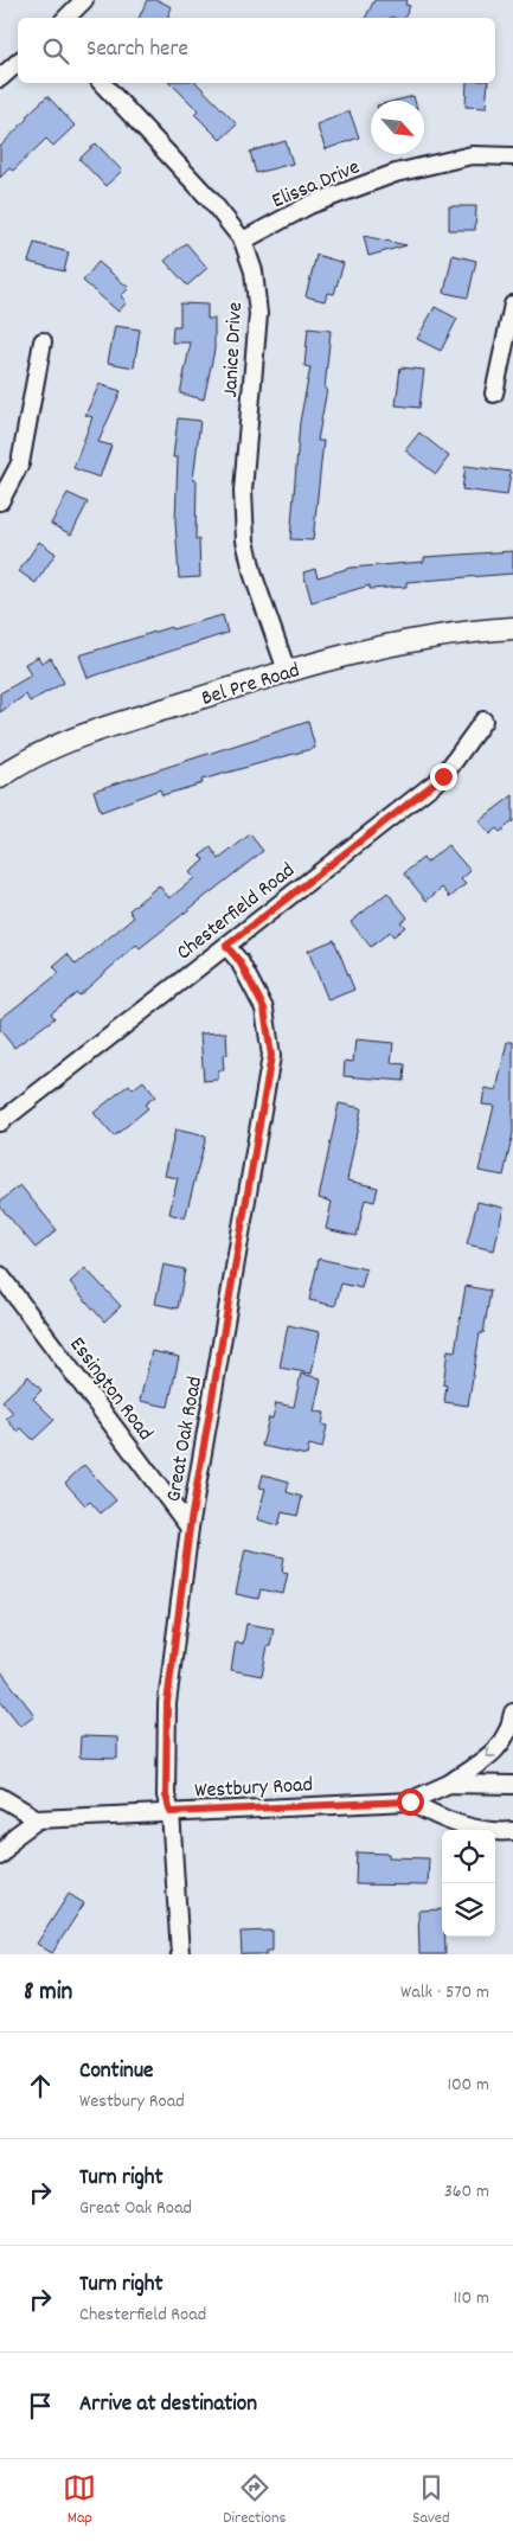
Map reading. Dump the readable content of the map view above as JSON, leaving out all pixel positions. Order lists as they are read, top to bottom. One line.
{"streets":{"main road":["Bel Pre Road"],"street":["Elissa Drive","Janice Drive","Chesterfield Road","Essington Road","Great Oak Road","Westbury Road"]},"crossings":[["Elissa Drive","Janice Drive"],["Janice Drive","Bel Pre Road"],["Chesterfield Road","Great Oak Road"],["Essington Road","Great Oak Road"],["Great Oak Road","Westbury Road"]],"north":"bottom right","page":{"search":"Search here","heading":["8 min","Walk · 570 m"],"list":[["Continue","Westbury Road","100 m"],["Turn right","Great Oak Road","360 m"],["Turn right","Chesterfield Road","110 m"],"Arrive at destination"],"nav":["Map","Directions","Saved"]}}
